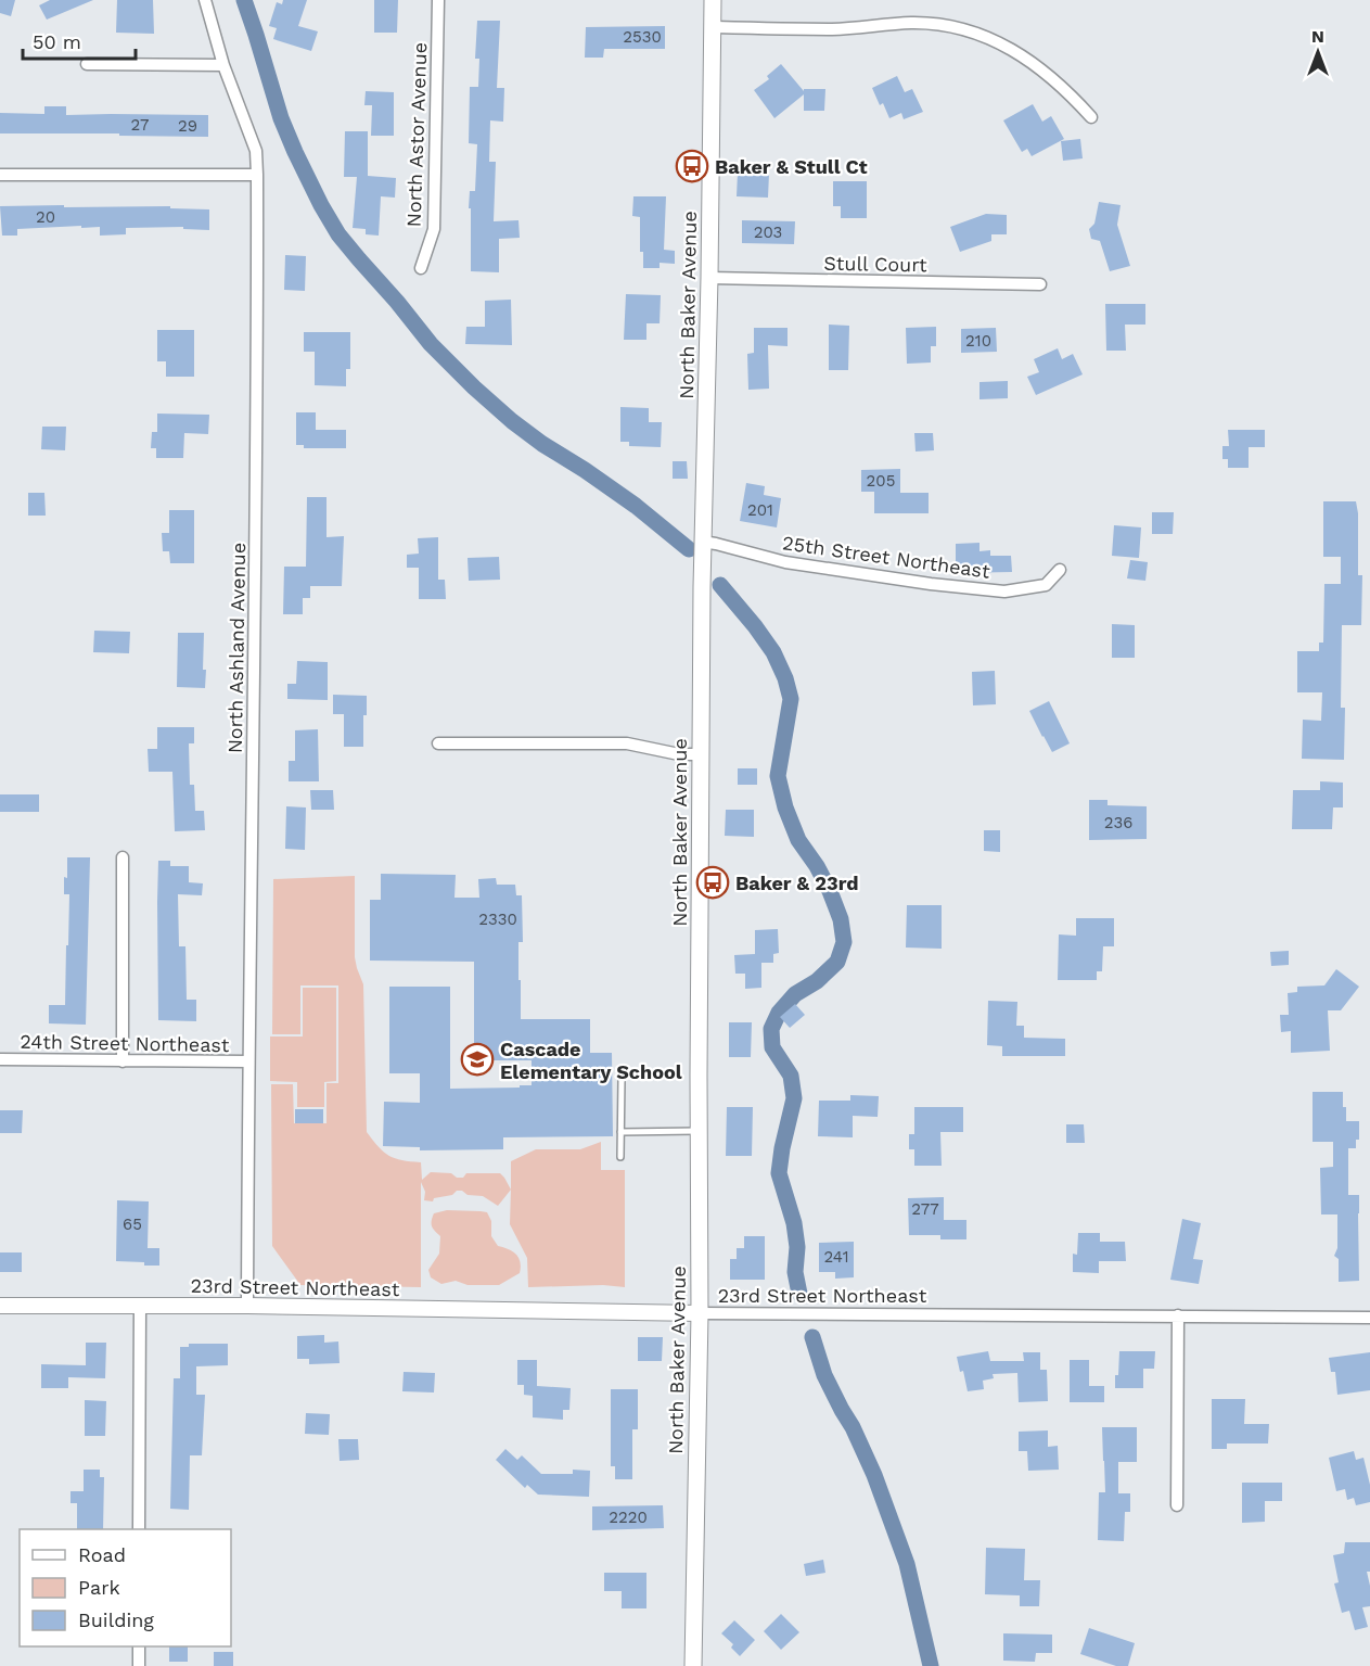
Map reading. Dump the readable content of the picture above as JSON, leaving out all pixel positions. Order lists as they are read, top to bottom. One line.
{"streets":{"main road":["North Baker Avenue"],"street":["North Astor Avenue","Stull Court","25th Street Northeast","North Ashland Avenue","24th Street Northeast","23rd Street Northeast"]},"crossings":[["Stull Court","North Baker Avenue"],["North Baker Avenue","25th Street Northeast"],["North Baker Avenue","23rd Street Northeast"],["North Ashland Avenue","24th Street Northeast"],["North Ashland Avenue","23rd Street Northeast"]],"places":{"bus stop":["Baker & Stull Ct","Baker & 23rd"],"school or university":["Cascade Elementary School"]},"house_numbers":["2530","27","29","20","203","210","205","201","236","2330","277","65","241","2220"],"legend":["Road","Park","Building"],"scale_bar":"50 m","north":"top"}
